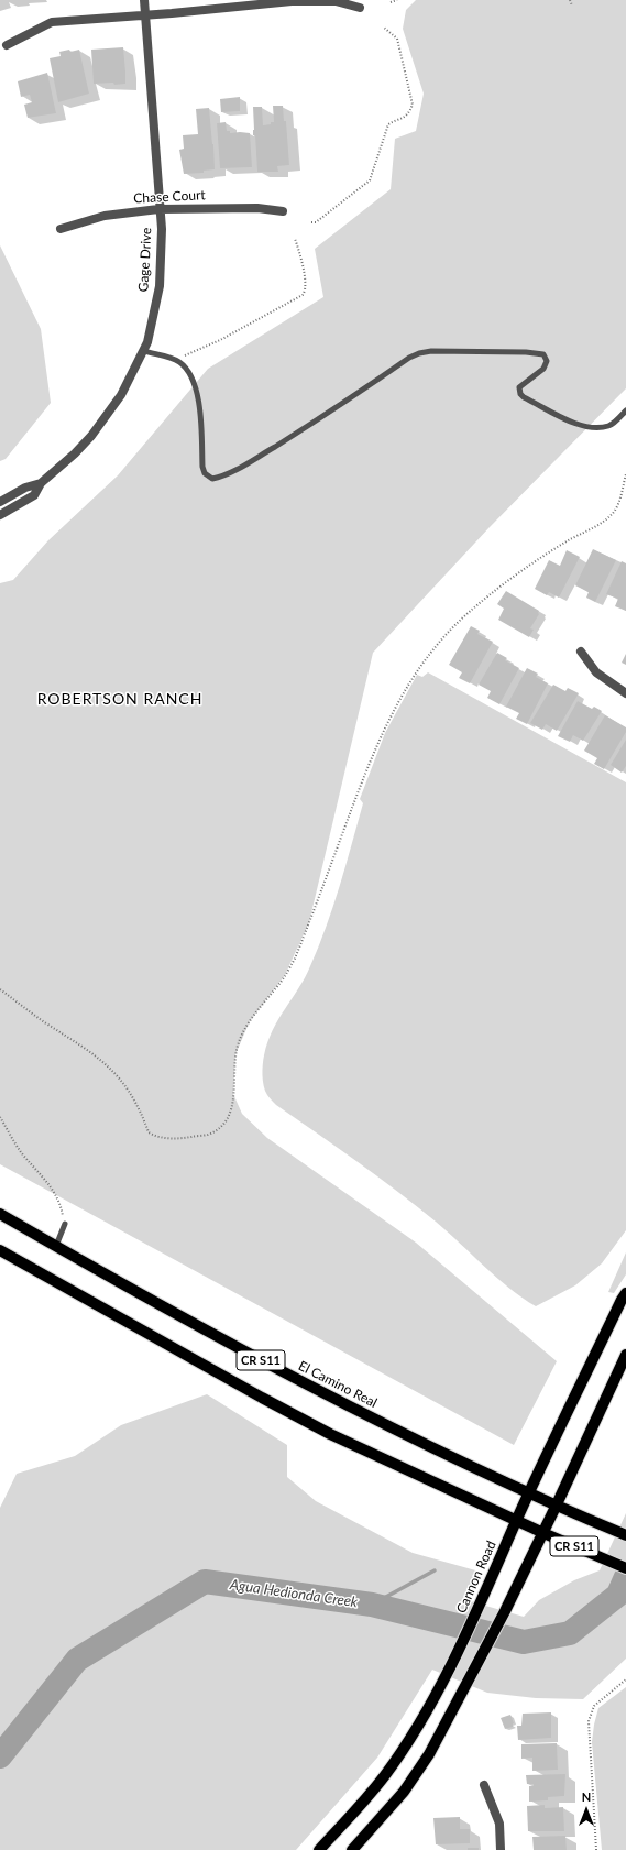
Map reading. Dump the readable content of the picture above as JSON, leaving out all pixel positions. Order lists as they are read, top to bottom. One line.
{"streets":{"main road":["CR S11","El Camino Real","Cannon Road"],"street":["Chase Court","Gage Drive"]},"crossings":[["Chase Court","Gage Drive"],["CR S11","Cannon Road"],["El Camino Real","Cannon Road"]],"districts":["ROBERTSON RANCH"],"water":["Agua Hedionda Creek"],"north":"top"}
